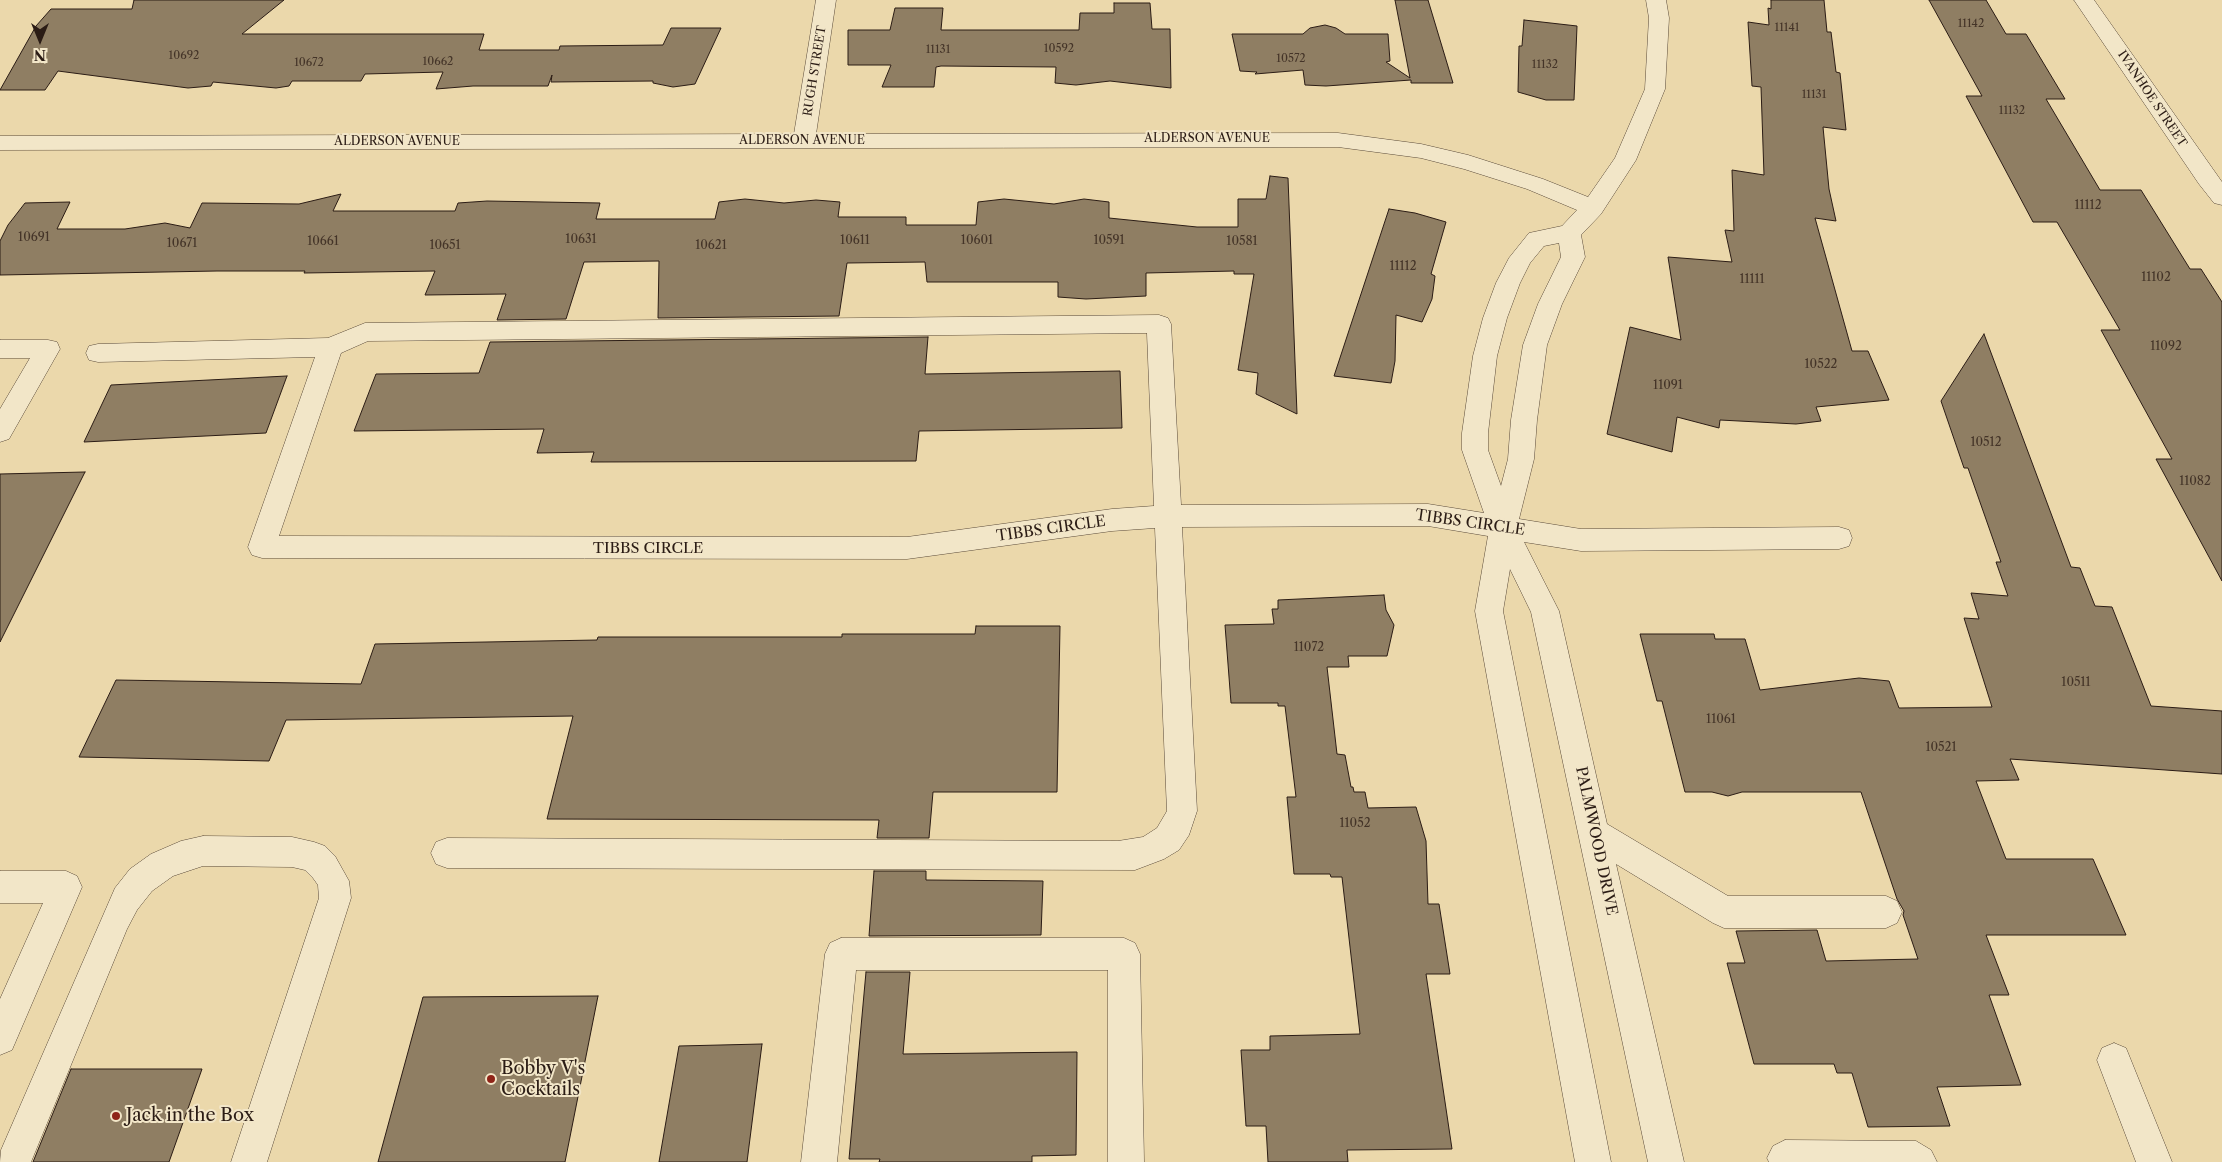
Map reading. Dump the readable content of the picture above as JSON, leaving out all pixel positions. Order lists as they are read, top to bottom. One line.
{"streets":{"street":["RUGH STREET","IVANHOE STREET","ALDERSON AVENUE","TIBBS CIRCLE","PALMWOOD DRIVE"]},"crossings":[["RUGH STREET","ALDERSON AVENUE"],["TIBBS CIRCLE","PALMWOOD DRIVE"]],"places":["Bobby V's Cocktails","Jack in the Box"],"house_numbers":["11142","11141","10592","11131","10692","10572","10662","10672","11132","11131","11132","11112","10691","10631","10611","10601","10591","10661","10581","10671","10651","10621","11112","11102","11111","11092","10522","11091","10512","11082","11072","10511","11061","10521","11052"],"north":"bottom"}
